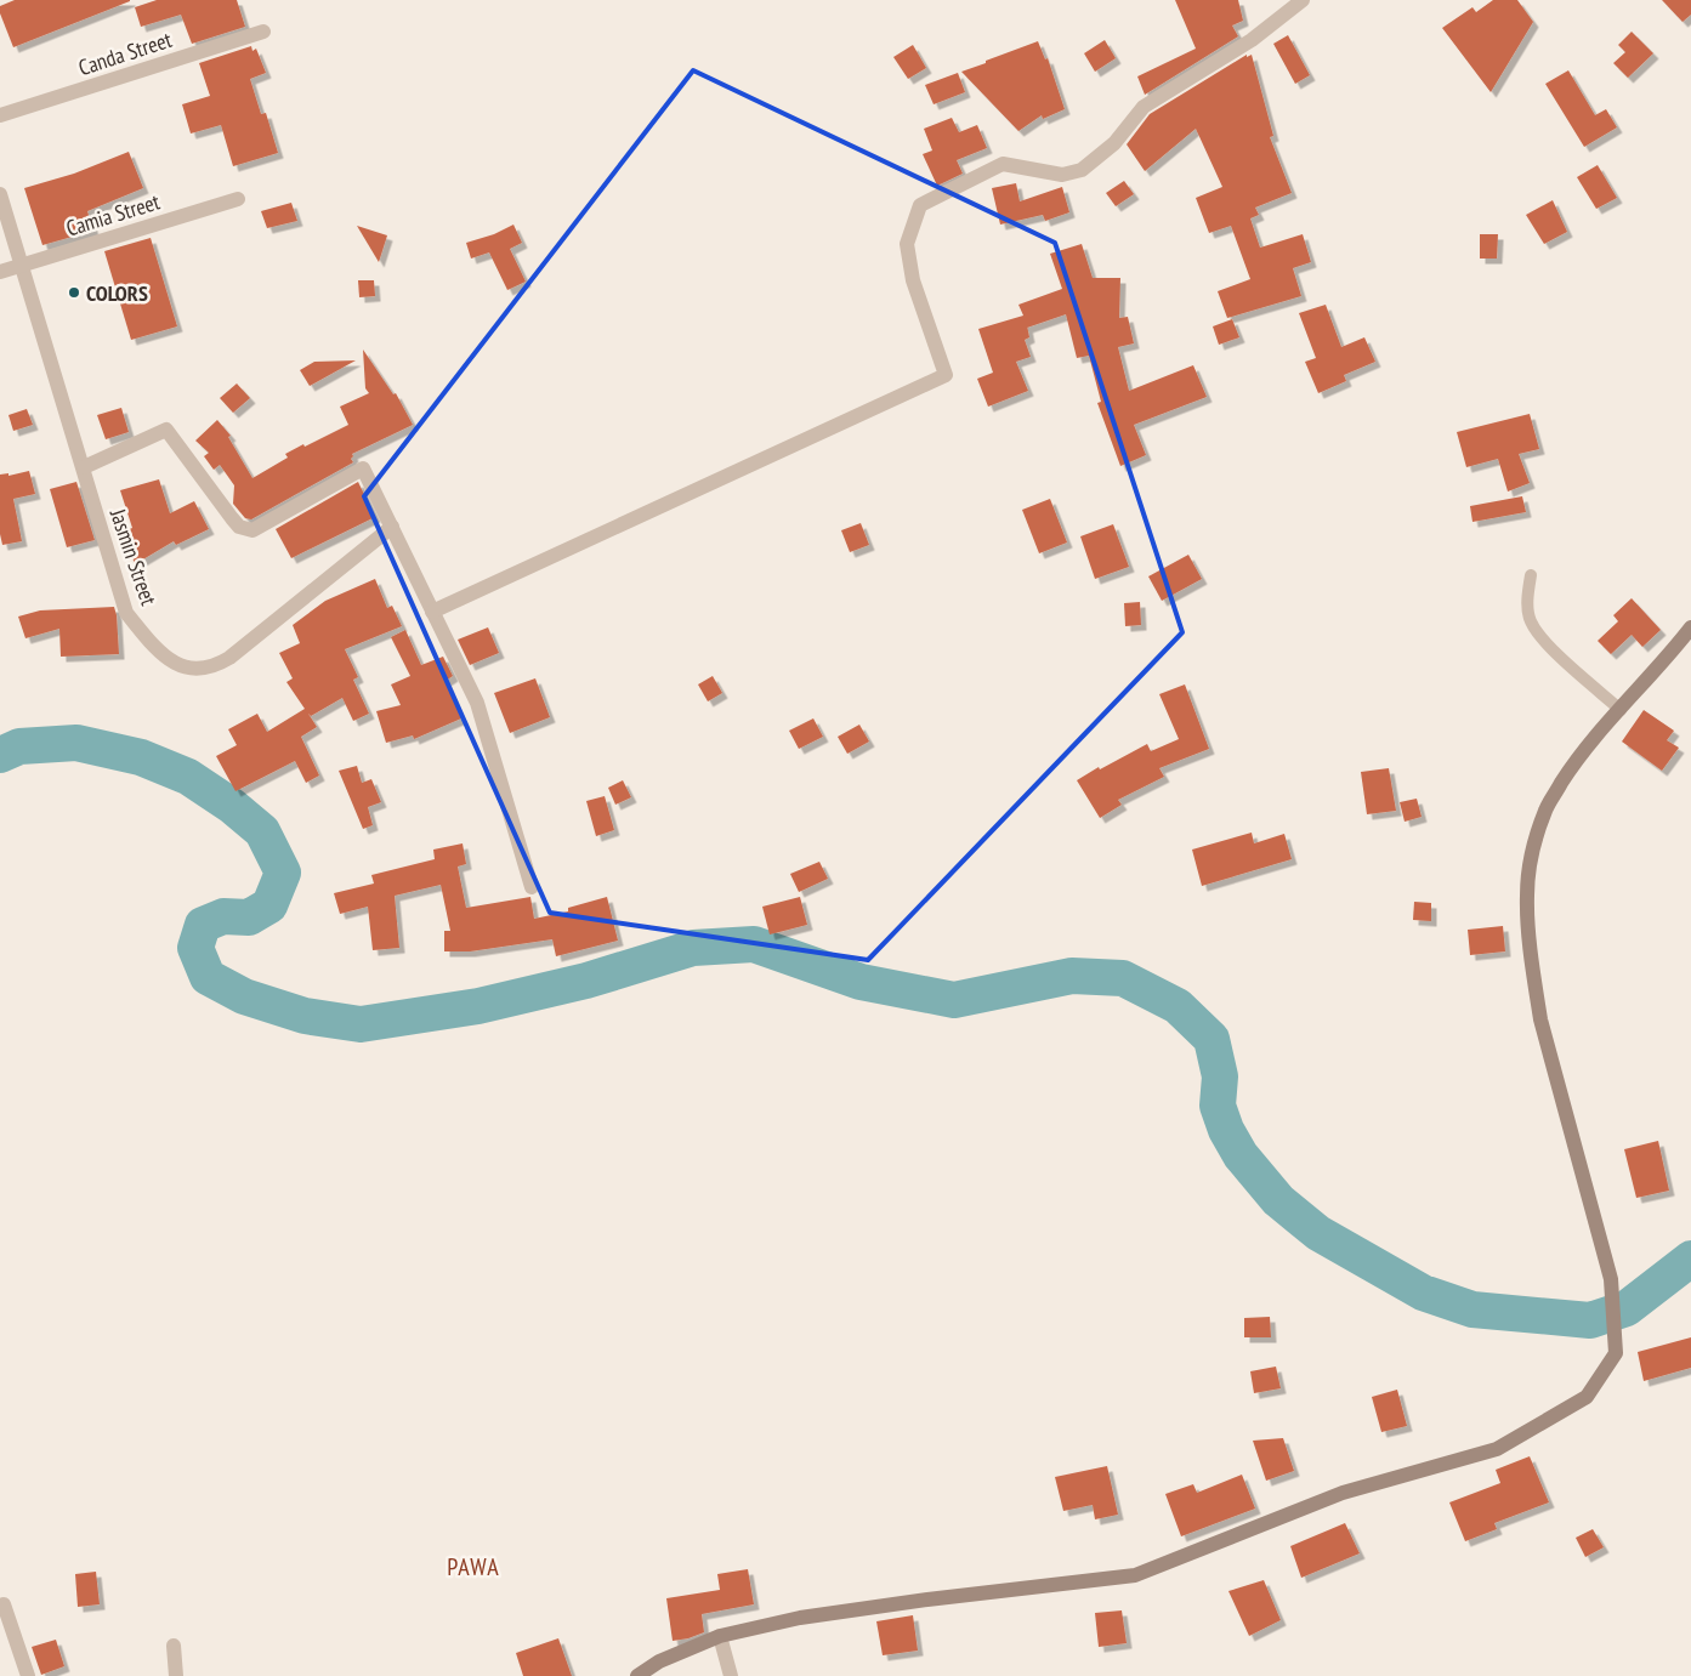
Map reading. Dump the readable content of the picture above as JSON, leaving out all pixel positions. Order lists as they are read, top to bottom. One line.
{"streets":{"street":["Canda Street","Camia Street","Jasmin Street"]},"crossings":[["Camia Street","Jasmin Street"]],"districts":["PAWA"],"places":["COLORS"]}
